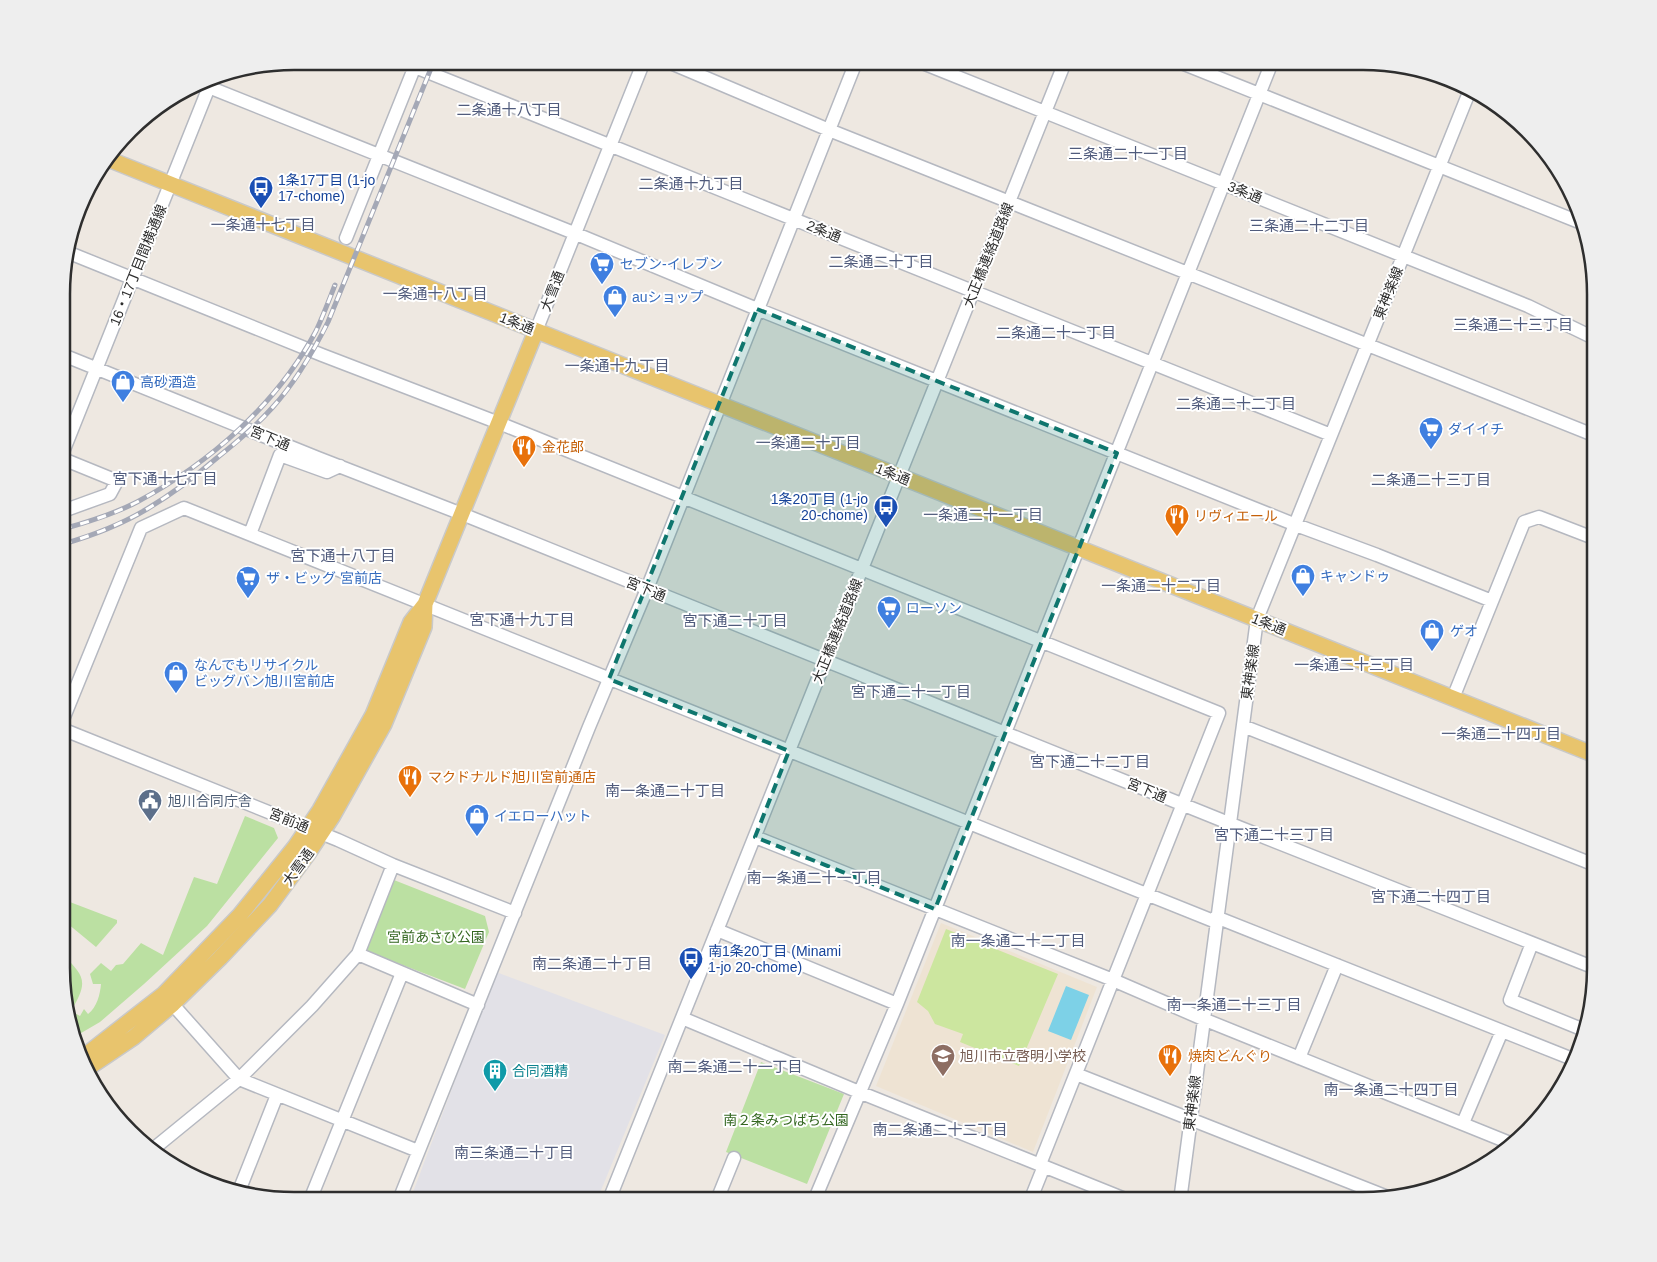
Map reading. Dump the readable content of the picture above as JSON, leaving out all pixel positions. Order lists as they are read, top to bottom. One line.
{"streets":{"main road":["大雪通","1条通"],"street":["3条通","2条通","大正橋連絡道路線","16・17丁目間横通線","東神楽線","宮下通","宮前通"]},"crossings":[["3条通","大正橋連絡道路線"],["3条通","東神楽線"],["2条通","大正橋連絡道路線"],["2条通","大雪通"],["2条通","東神楽線"],["大正橋連絡道路線","1条通"],["大正橋連絡道路線","宮下通"],["16・17丁目間横通線","1条通"],["16・17丁目間横通線","宮下通"],["大雪通","1条通"],["大雪通","宮下通"],["大雪通","宮前通"],["東神楽線","1条通"],["東神楽線","宮下通"]],"districts":["二条通十八丁目","三条通二十一丁目","二条通十九丁目","一条通十七丁目","三条通二十二丁目","二条通二十丁目","一条通十八丁目","三条通二十三丁目","二条通二十一丁目","一条通十九丁目","二条通二十二丁目","一条通二十丁目","宮下通十七丁目","二条通二十三丁目","一条通二十一丁目","宮下通十八丁目","一条通二十二丁目","宮下通十九丁目","宮下通二十丁目","一条通二十三丁目","宮下通二十一丁目","一条通二十四丁目","宮下通二十二丁目","南一条通二十丁目","宮下通二十三丁目","南一条通二十一丁目","宮下通二十四丁目","南一条通二十二丁目","南二条通二十丁目","南一条通二十三丁目","南二条通二十一丁目","南一条通二十四丁目","南二条通二十二丁目","南三条通二十丁目"],"parks":["宮前あさひ公園","南２条みつばち公園"],"places":{"bus stop":["1条17丁目 (1-jo 17-chome)","1条20丁目 (1-jo 20-chome)","南1条20丁目 (Minami 1-jo 20-chome)"],"supermarket":["セブン-イレブン","ダイイチ","ザ・ビッグ 宮前店","ローソン"],"shop":["auショップ","高砂酒造","キャンドゥ","ゲオ","なんでもリサイクル ビッグバン旭川宮前店","イエローハット"],"restaurant":["金花郎","リヴィエール","マクドナルド旭川宮前通店","焼肉どんぐり"],"public building":["旭川合同庁舎"],"school or university":["旭川市立啓明小学校"],"building":["合同酒精"]}}
